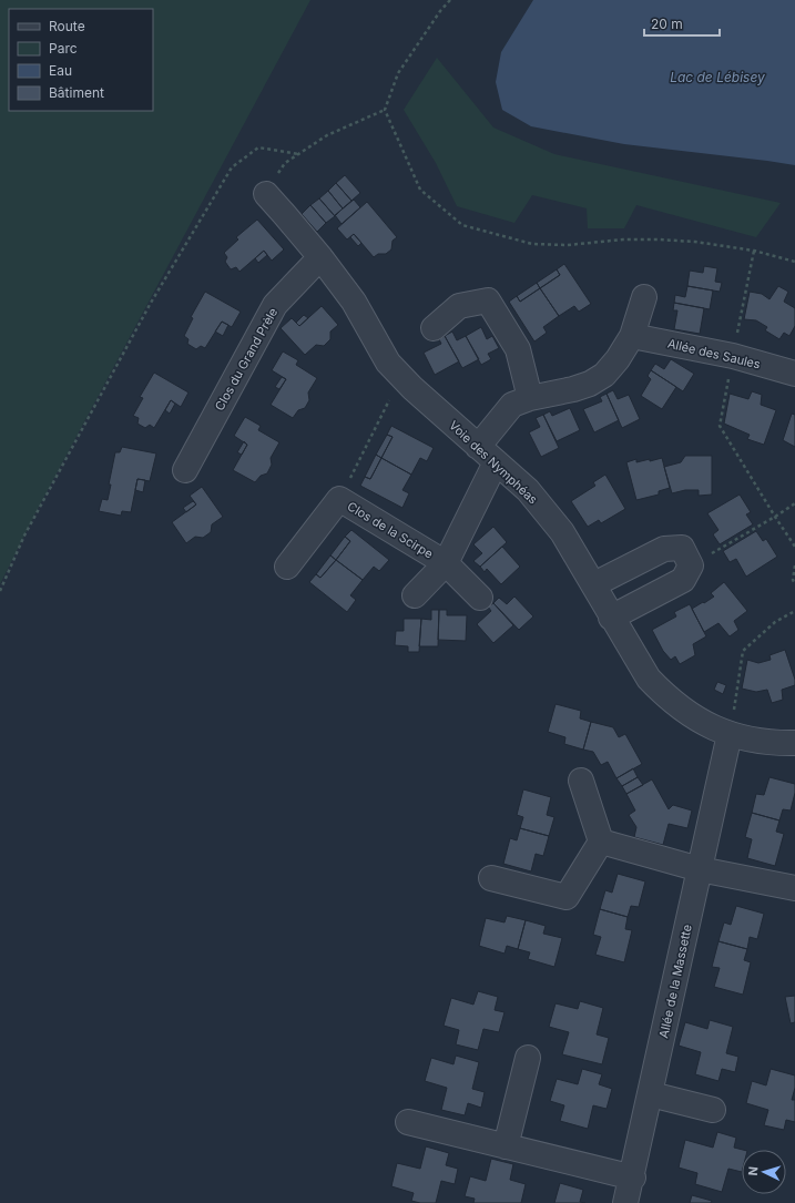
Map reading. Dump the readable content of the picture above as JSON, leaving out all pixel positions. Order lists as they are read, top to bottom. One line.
{"streets":{"street":["Allée des Saules","Clos du Grand Prèle","Voie des Nymphéas","Clos de la Scirpe","Allée de la Massette"]},"crossings":[["Clos du Grand Prèle","Voie des Nymphéas"],["Voie des Nymphéas","Clos de la Scirpe"],["Voie des Nymphéas","Allée de la Massette"]],"water":["Lac de Lébisey"],"legend":["Route","Parc","Eau","Bâtiment"],"scale_bar":"20 m","north":"left"}
